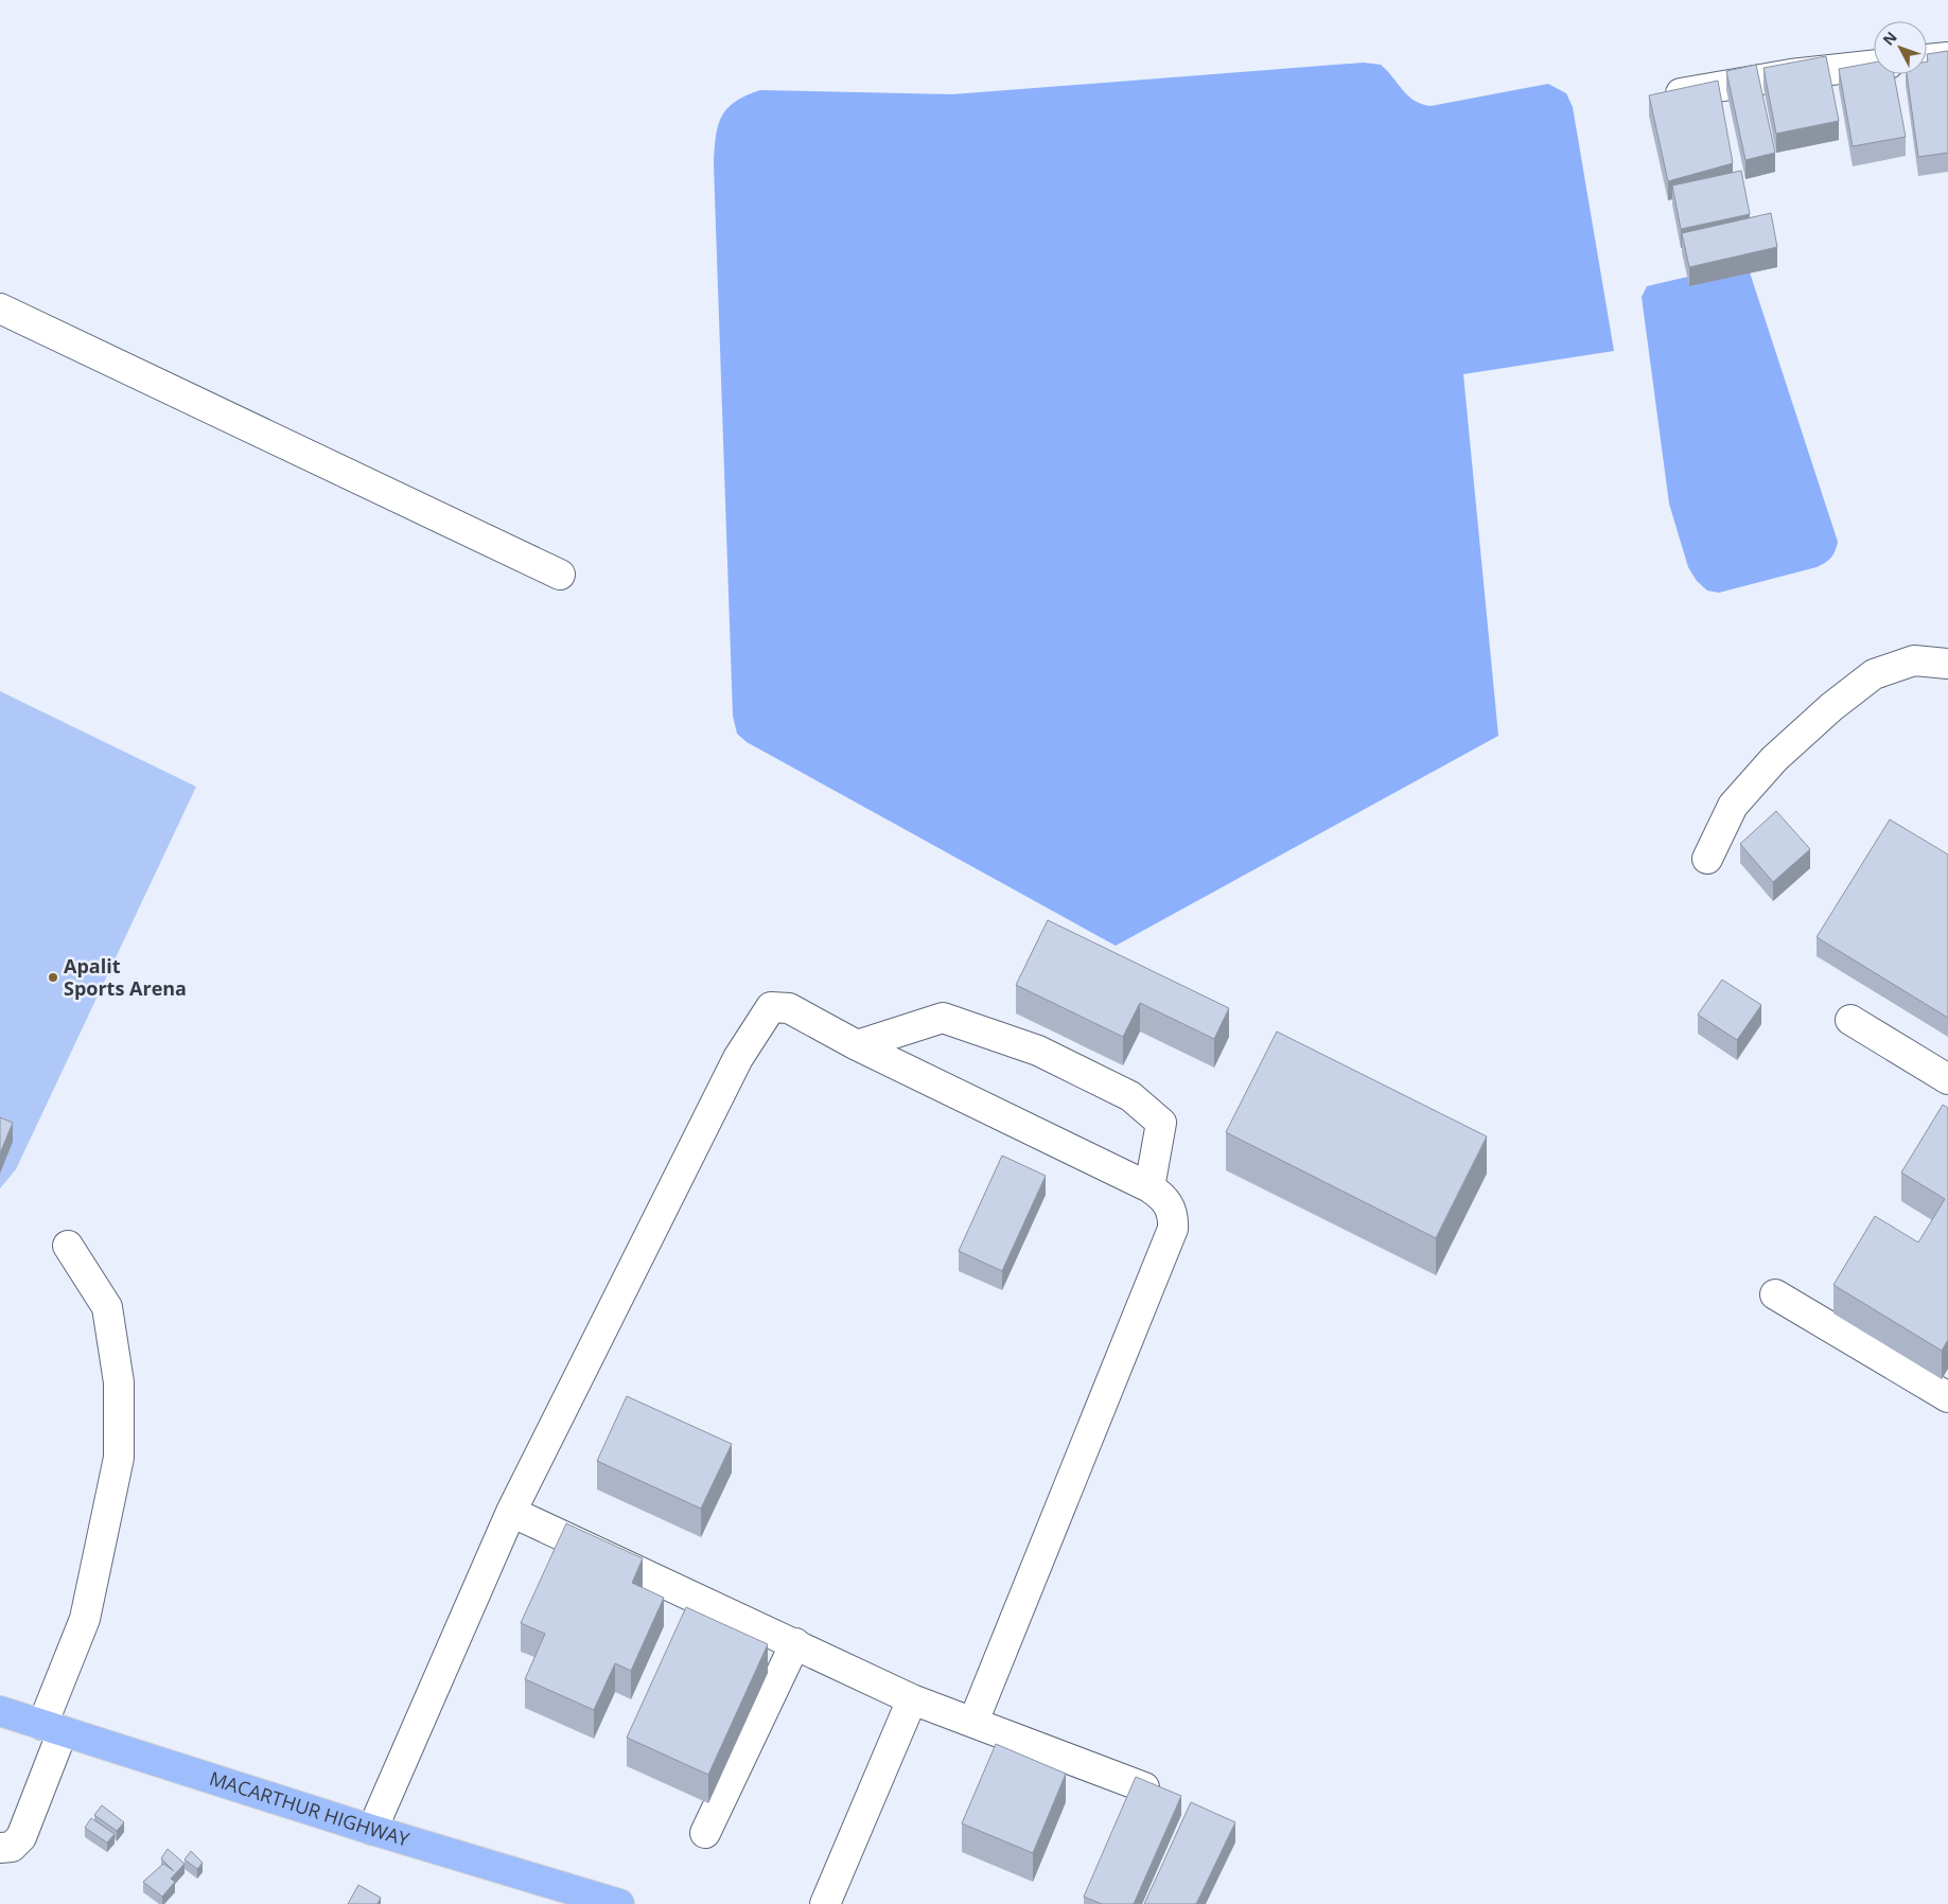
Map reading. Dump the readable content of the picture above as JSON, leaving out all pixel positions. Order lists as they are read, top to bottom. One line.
{"streets":{"highway":["MACARTHUR HIGHWAY"]},"places":["Apalit Sports Arena"],"north":"top left"}
